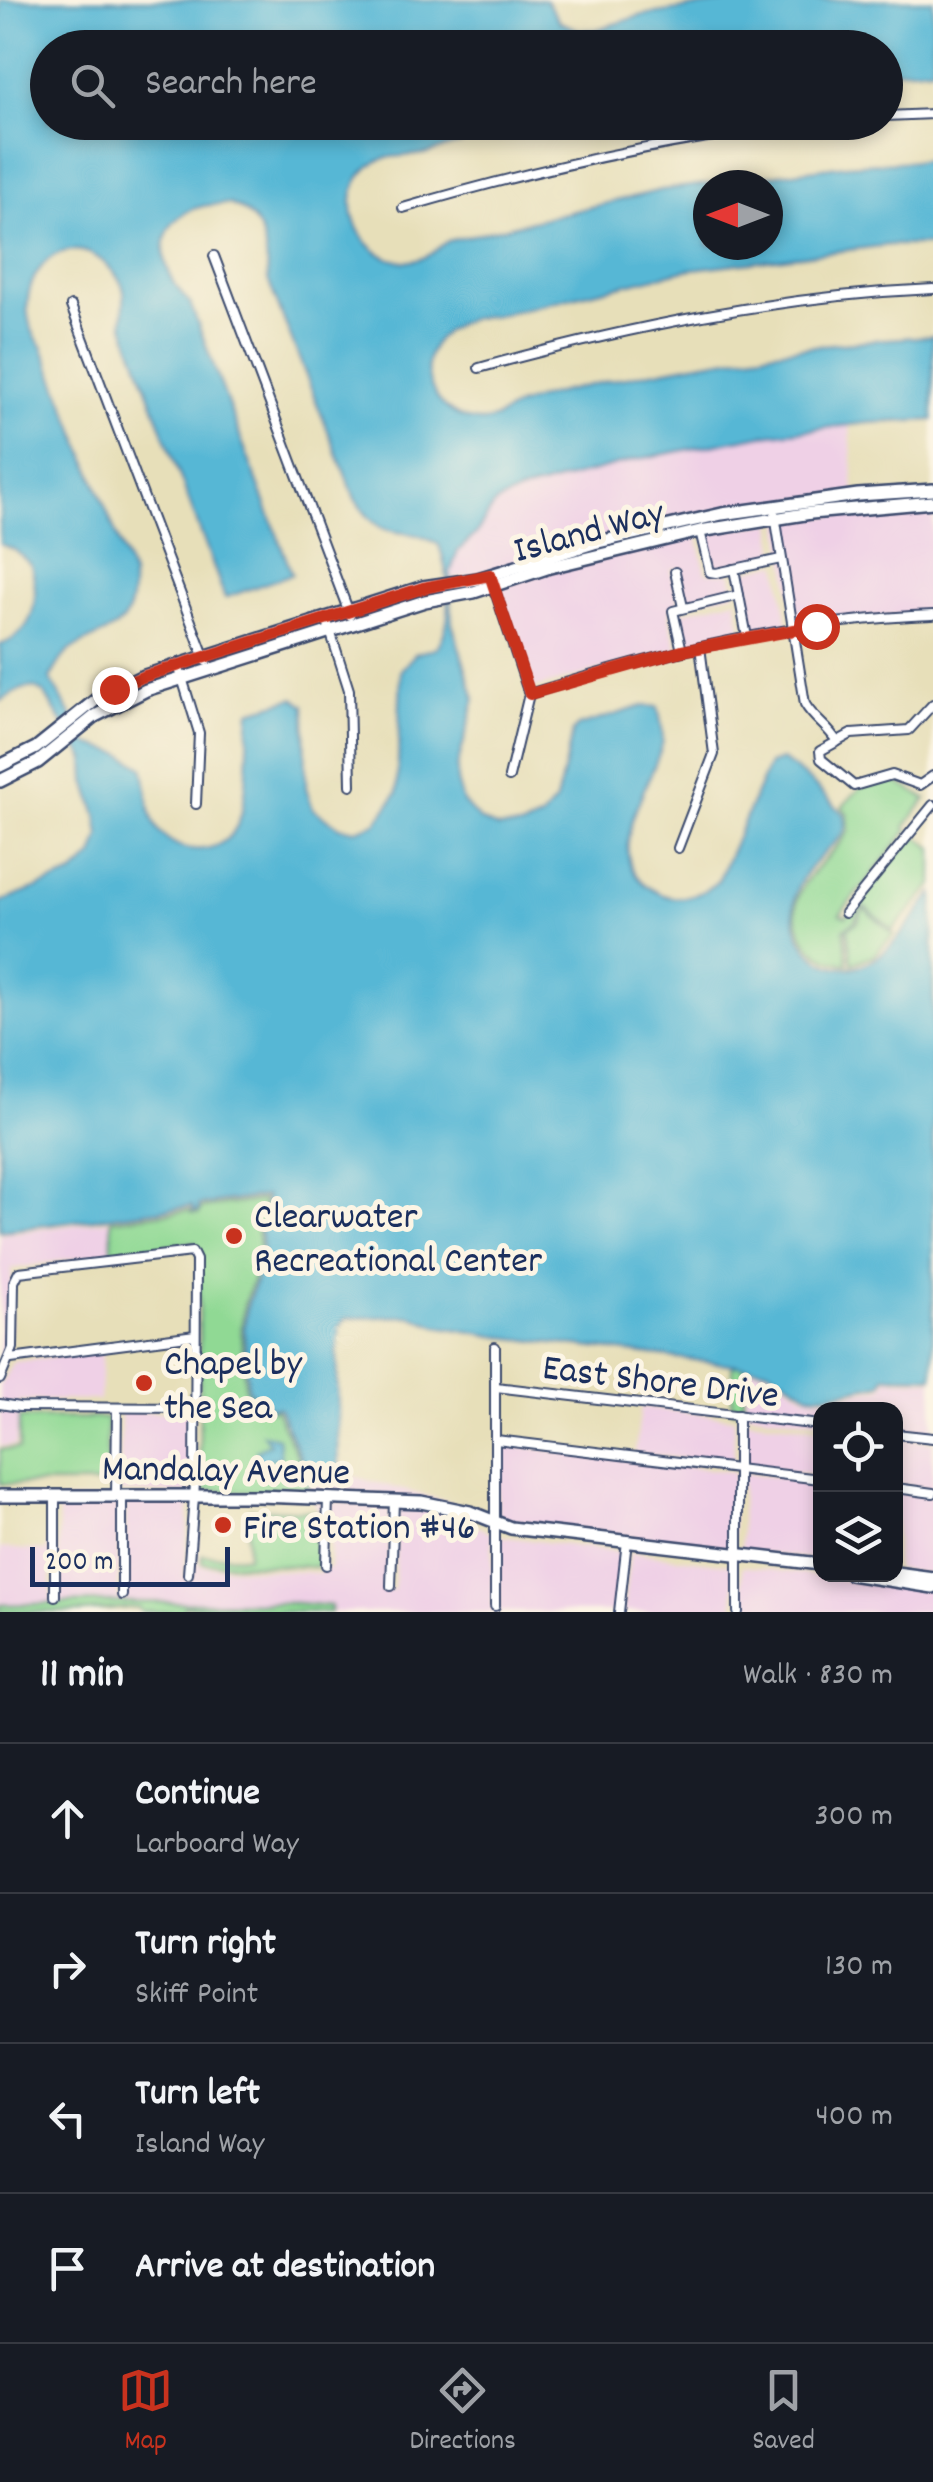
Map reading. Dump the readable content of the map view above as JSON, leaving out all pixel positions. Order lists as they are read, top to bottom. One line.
{"streets":{"street":["Island Way","East Shore Drive","Mandalay Avenue"]},"places":["Clearwater Recreational Center","Chapel by the Sea","Fire Station #46"],"scale_bar":"200 m","north":"left","page":{"search":"Search here","scale":"200 m","heading":["11 min","Walk · 830 m"],"list":[["Continue","Larboard Way","300 m"],["Turn right","Skiff Point","130 m"],["Turn left","Island Way","400 m"],"Arrive at destination"],"nav":["Map","Directions","Saved"]}}
